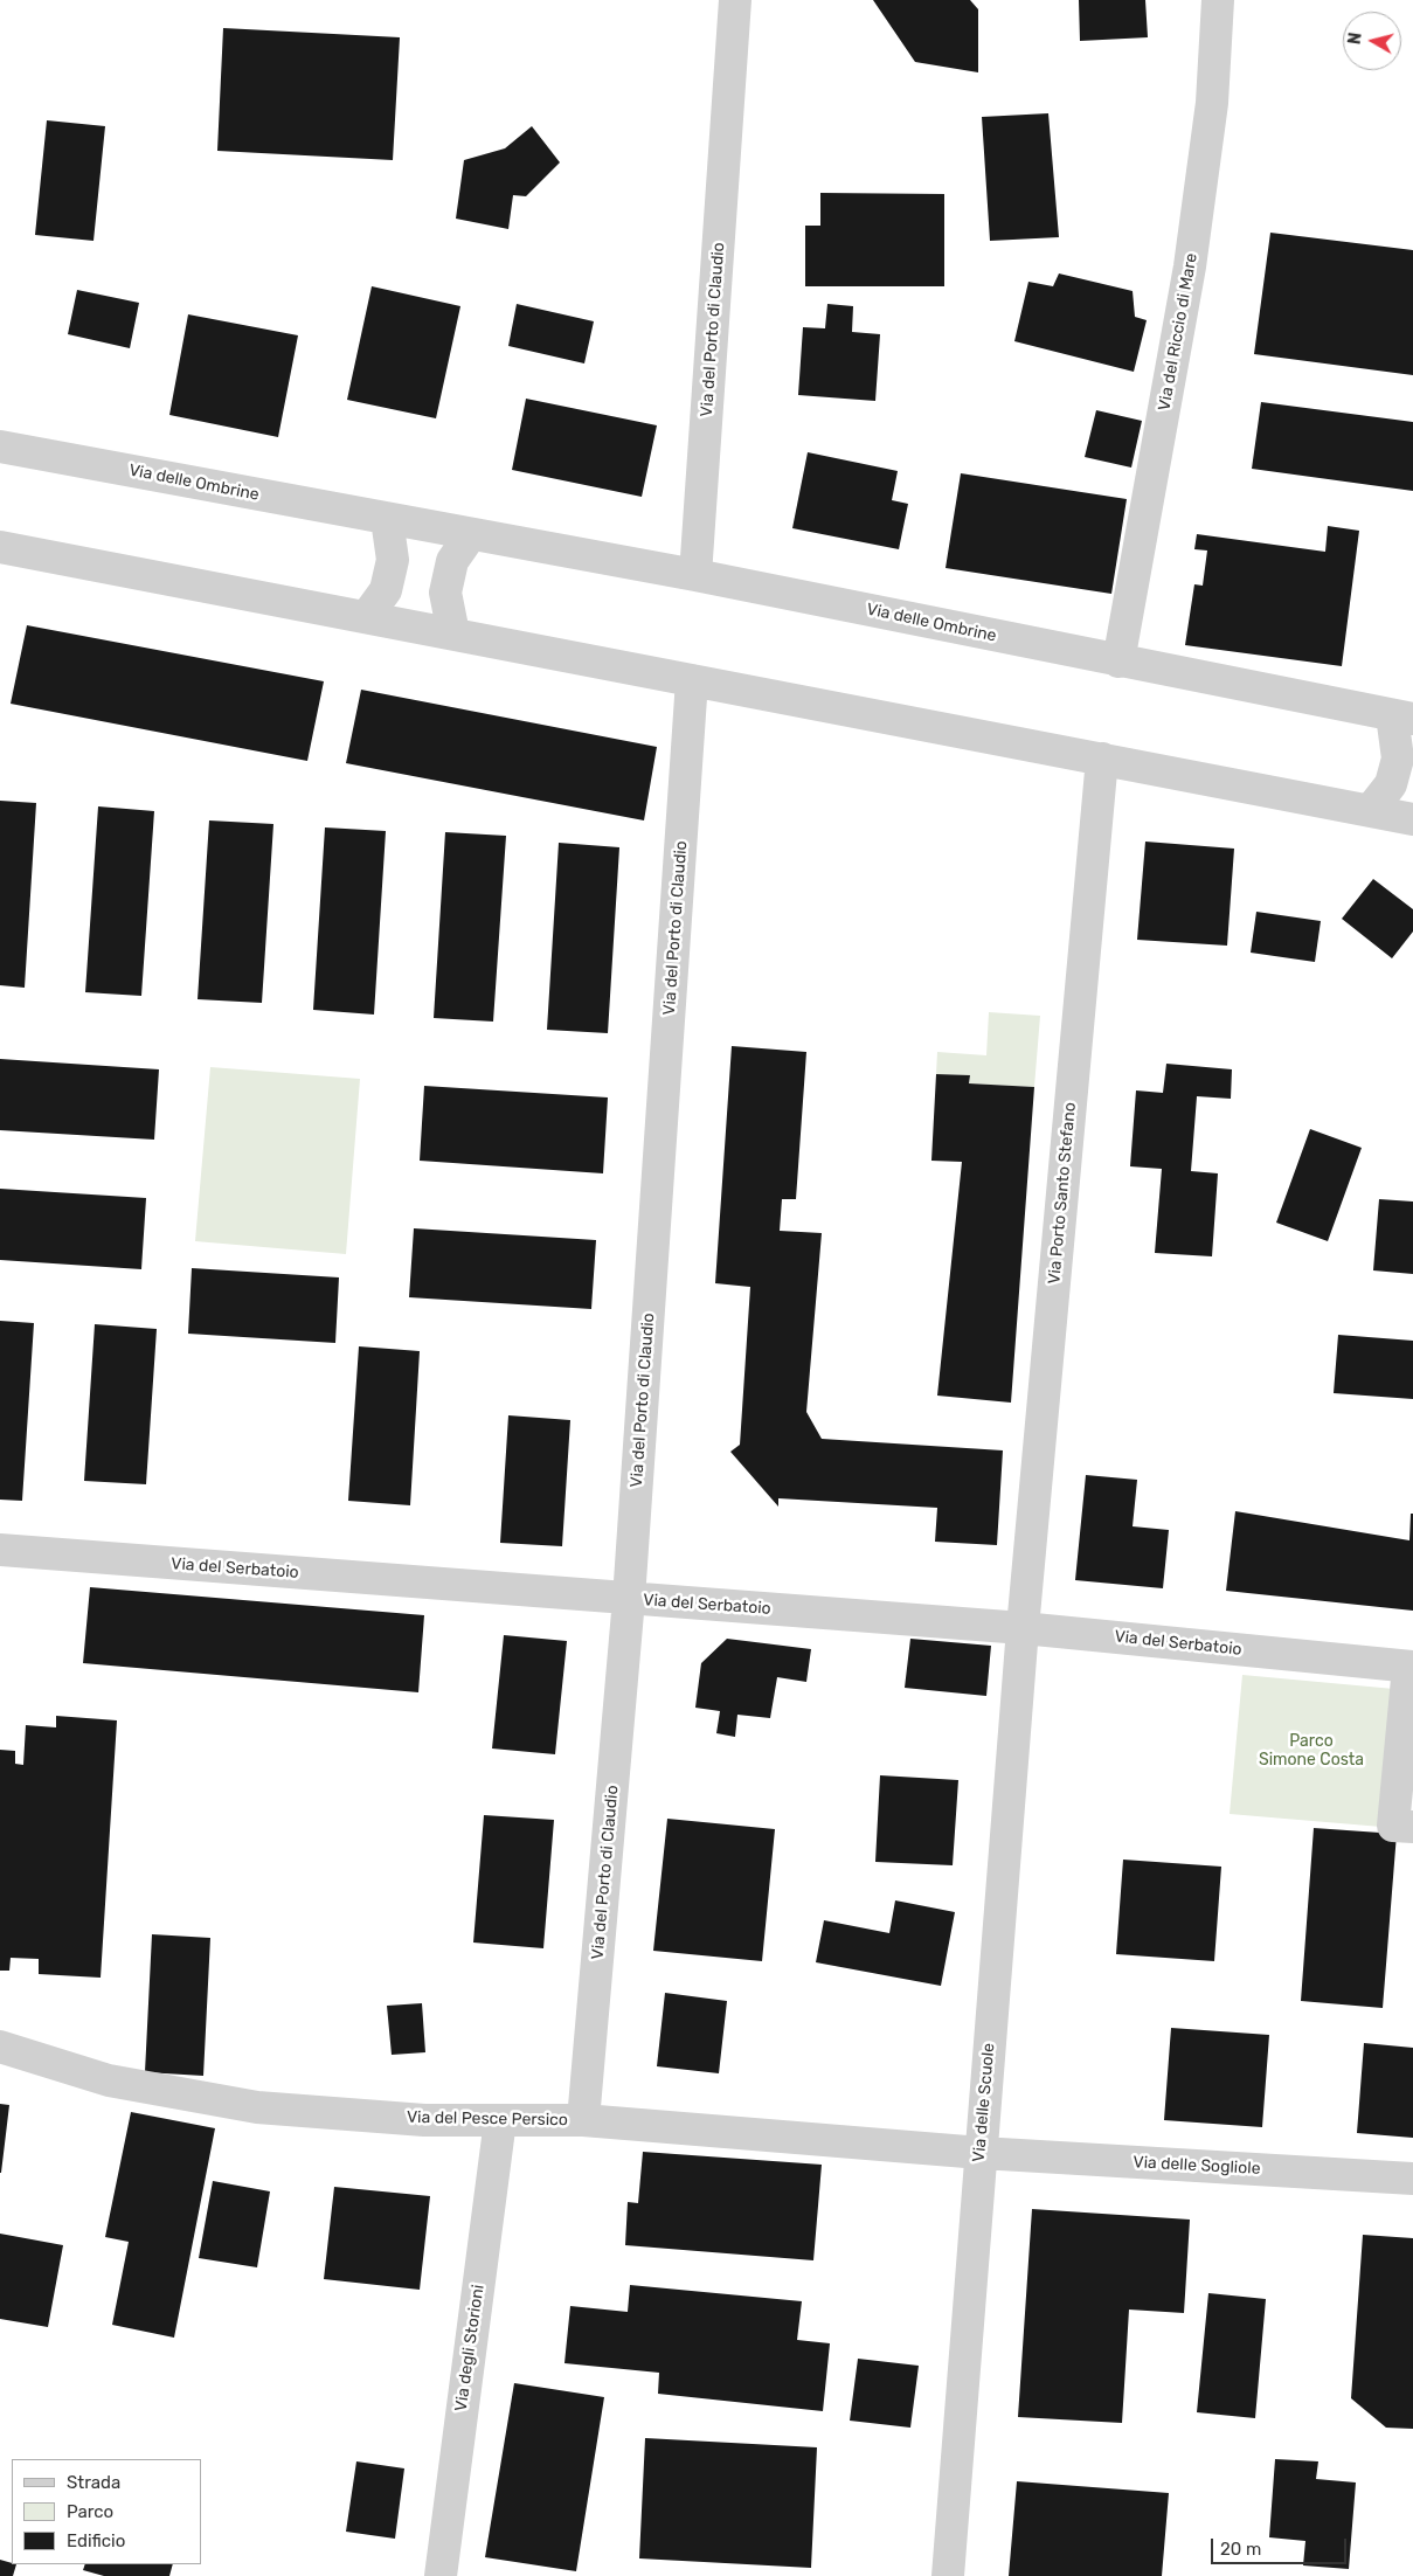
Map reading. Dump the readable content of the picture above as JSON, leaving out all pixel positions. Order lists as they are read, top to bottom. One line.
{"streets":{"street":["Via del Porto di Claudio","Via del Riccio di Mare","Via delle Ombrine","Via Porto Santo Stefano","Via del Serbatoio","Via delle Scuole","Via del Pesce Persico","Via delle Sogliole","Via degli Storioni"]},"crossings":[["Via del Porto di Claudio","Via delle Ombrine"],["Via del Porto di Claudio","Via del Serbatoio"],["Via del Porto di Claudio","Via del Pesce Persico"],["Via del Riccio di Mare","Via delle Ombrine"],["Via Porto Santo Stefano","Via del Serbatoio"],["Via Porto Santo Stefano","Via delle Scuole"],["Via del Serbatoio","Via delle Scuole"],["Via delle Scuole","Via del Pesce Persico"],["Via delle Scuole","Via delle Sogliole"],["Via del Pesce Persico","Via delle Sogliole"],["Via del Pesce Persico","Via degli Storioni"]],"parks":["Parco Simone Costa"],"legend":["Strada","Parco","Edificio"],"scale_bar":"20 m","north":"left"}
